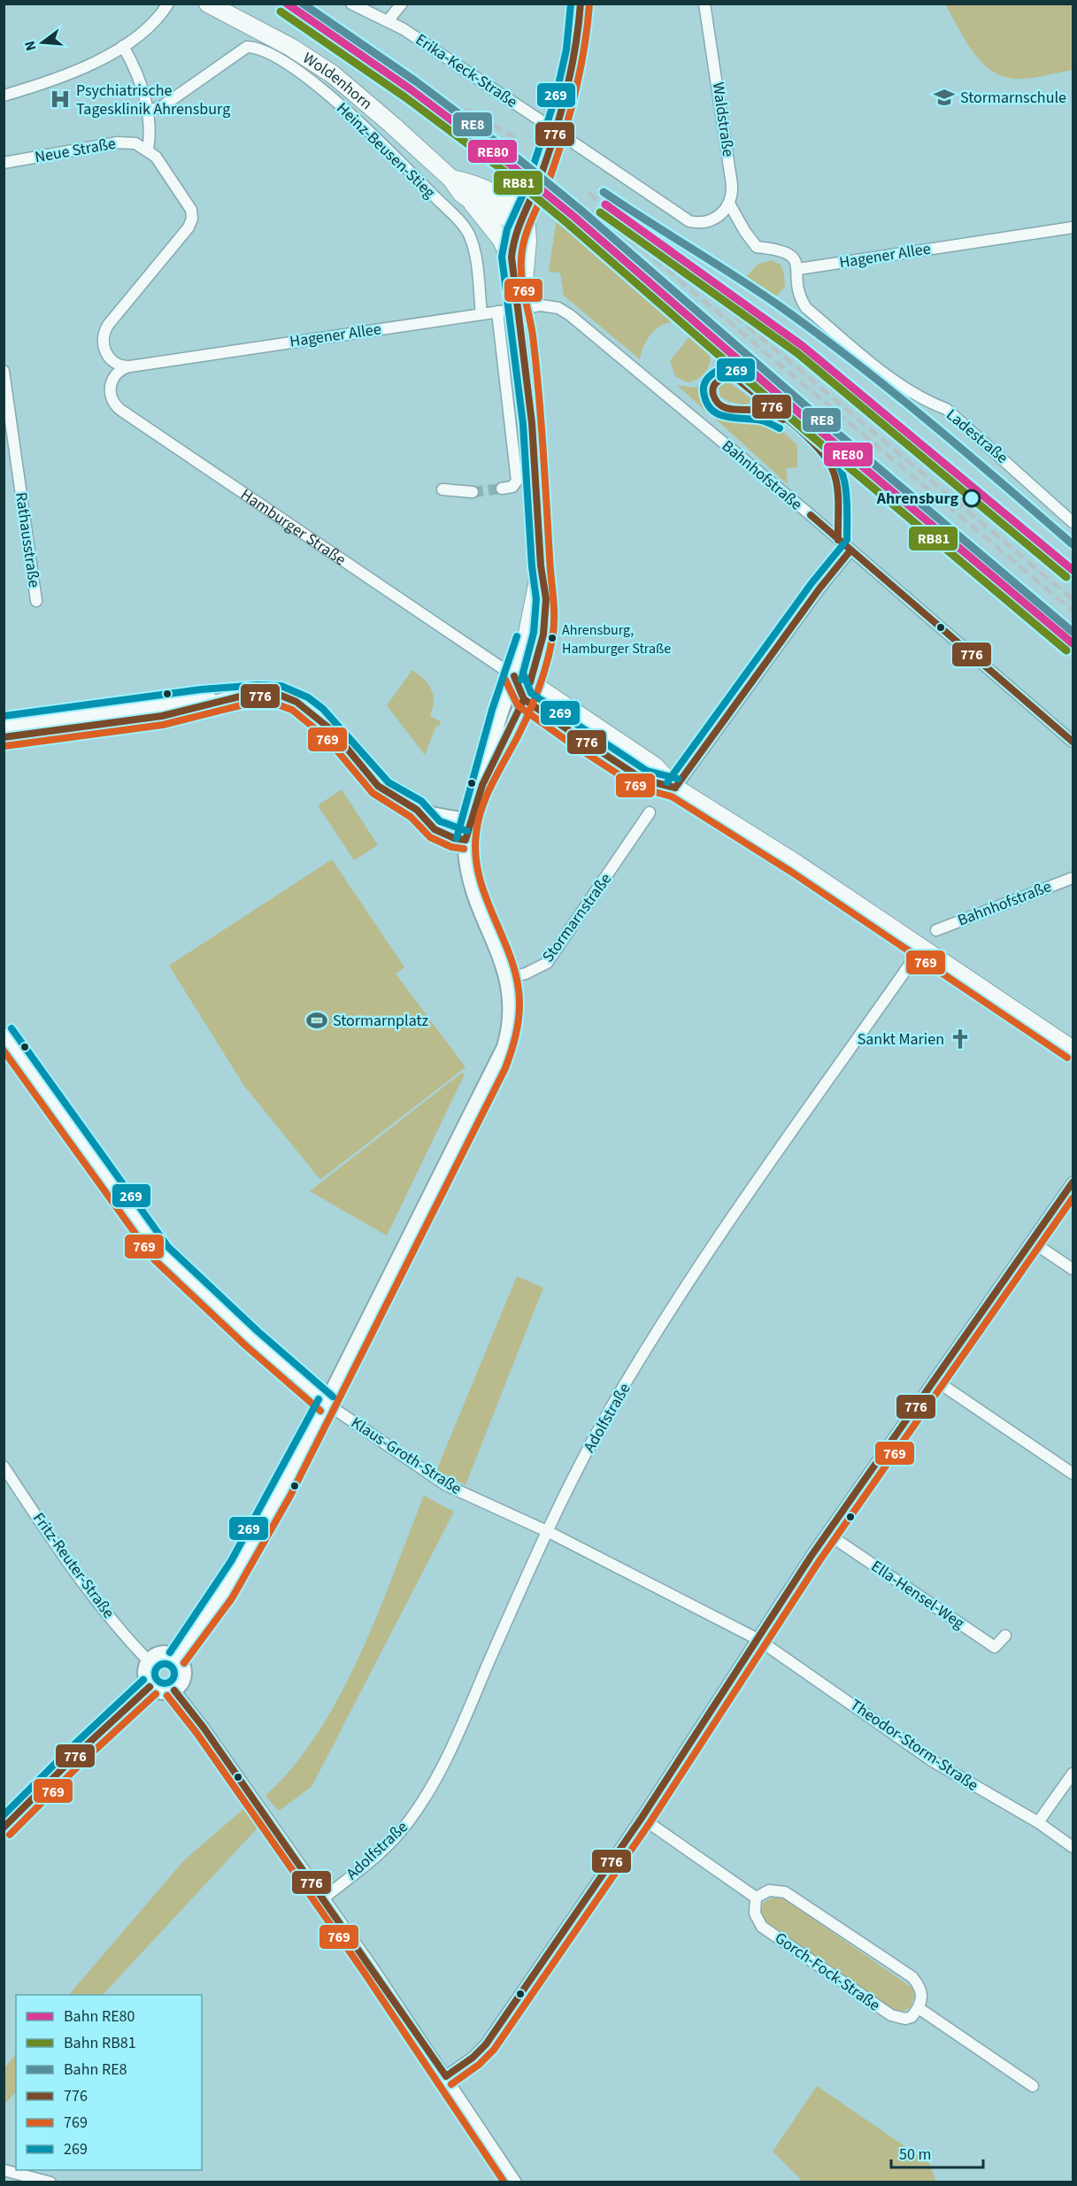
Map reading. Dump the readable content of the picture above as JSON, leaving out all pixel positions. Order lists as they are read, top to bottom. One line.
{"streets":{"main road":["Woldenhorn"],"street":["Erika-Keck-Straße","Waldstraße","Neue Straße","Heinz-Beusen-Stieg","Hagener Allee","Ladestraße","Bahnhofstraße","Hamburger Straße","Rathausstraße","Stormarnstraße","Adolfstraße","Klaus-Groth-Straße","Fritz-Reuter-Straße","Ella-Hensel-Weg","Theodor-Storm-Straße","Gorch-Fock-Straße"]},"crossings":[["Erika-Keck-Straße","Waldstraße"],["Heinz-Beusen-Stieg","Hagener Allee"],["Hagener Allee","Ladestraße"],["Hagener Allee","Bahnhofstraße"],["Hagener Allee","Hamburger Straße"],["Adolfstraße","Klaus-Groth-Straße"],["Klaus-Groth-Straße","Theodor-Storm-Straße"]],"places":{"school or university":["Stormarnschule"],"hospital":["Psychiatrische Tagesklinik Ahrensburg"],"other":["Ahrensburg","Ahrensburg, Hamburger Straße"],"sports":["Stormarnplatz"],"church":["Sankt Marien"]},"lines":["rail line RE80","rail line RE8","transit line 776","transit line 269","transit line 769","rail line RB81"],"legend":["Bahn RE80","Bahn RB81","Bahn RE8","776","769","269"],"scale_bar":"50 m","north":"left"}
